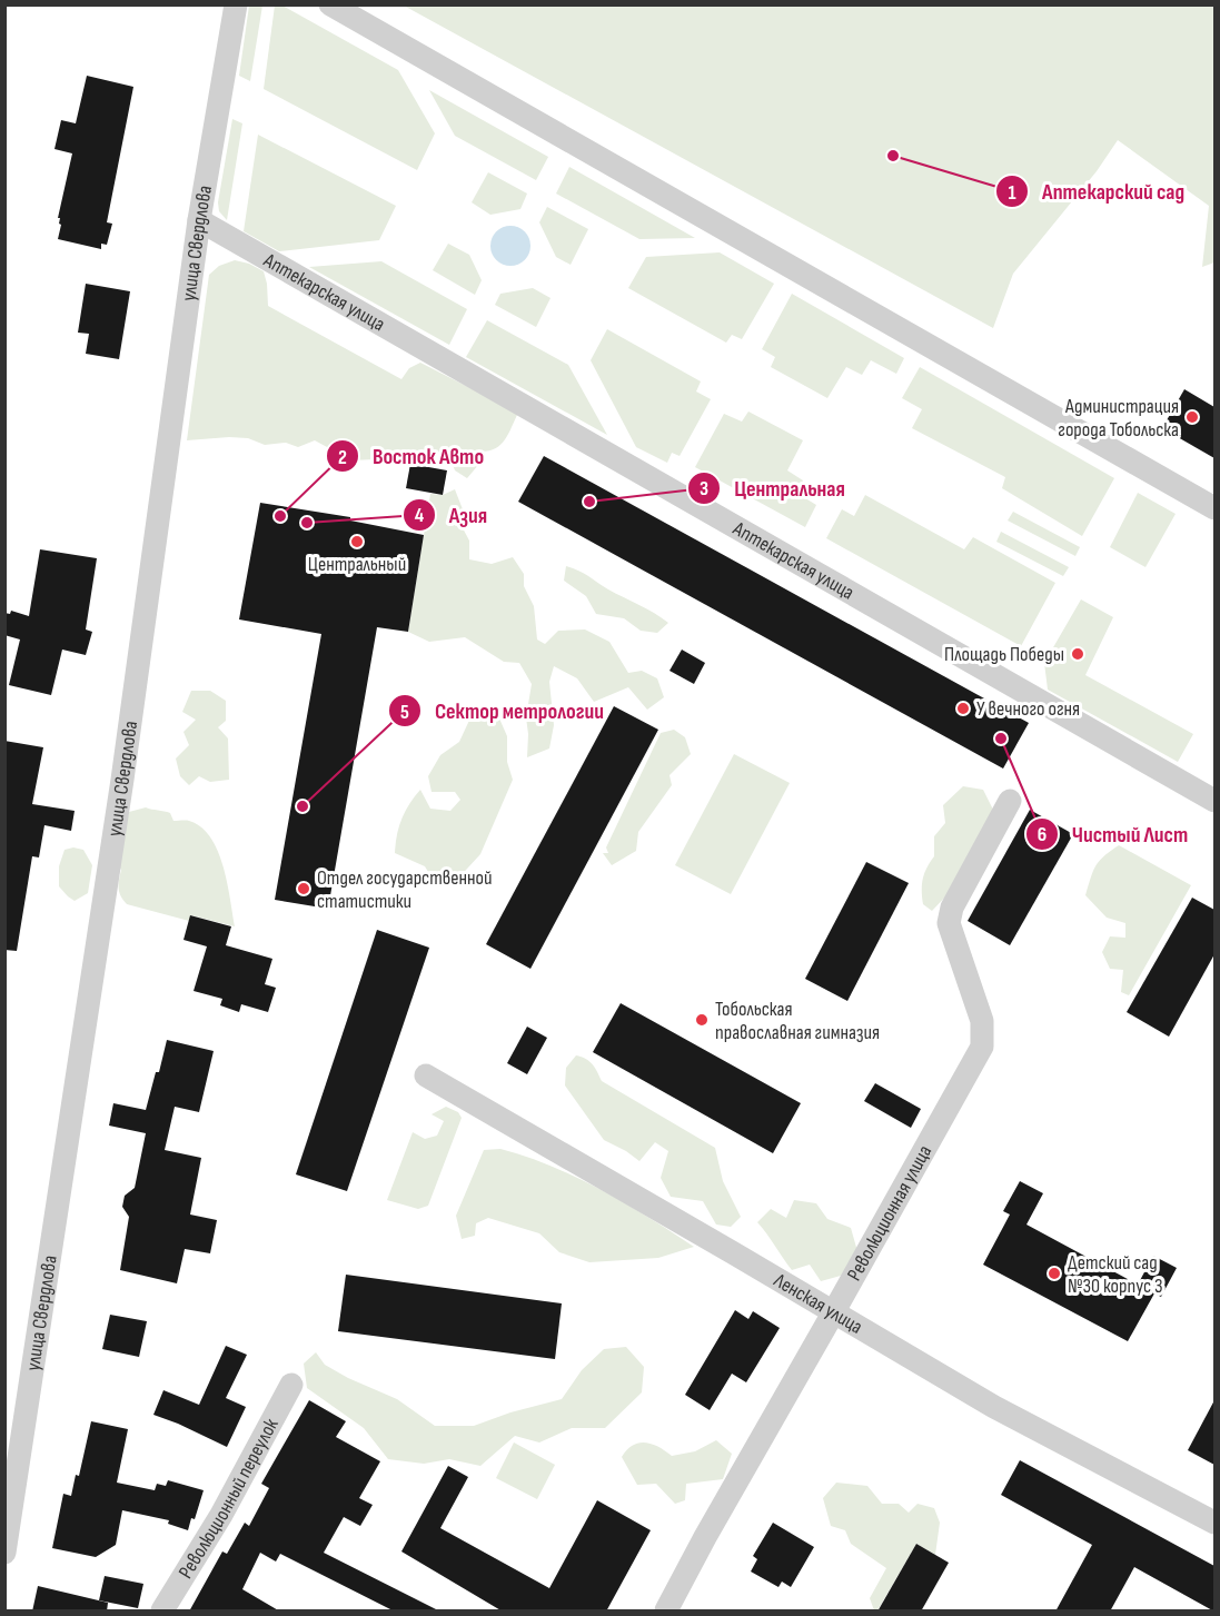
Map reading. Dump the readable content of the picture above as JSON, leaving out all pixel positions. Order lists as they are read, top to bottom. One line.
{"streets":{"street":["улица Свердлова","Аптекарская улица","Революционная улица","Ленская улица","Революционный переулок"]},"crossings":[["улица Свердлова","Аптекарская улица"],["Революционная улица","Ленская улица"]],"places":["Аптекарский сад","Администрация города Тобольска","Центральная","Восток Авто","Азия","Центральный","Площадь Победы","У вечного огня","Чистый Лист","Сектор метрологии","Отдел государственной статистики","Тобольская православная гимназия","Детский сад №30 корпус 3"]}
